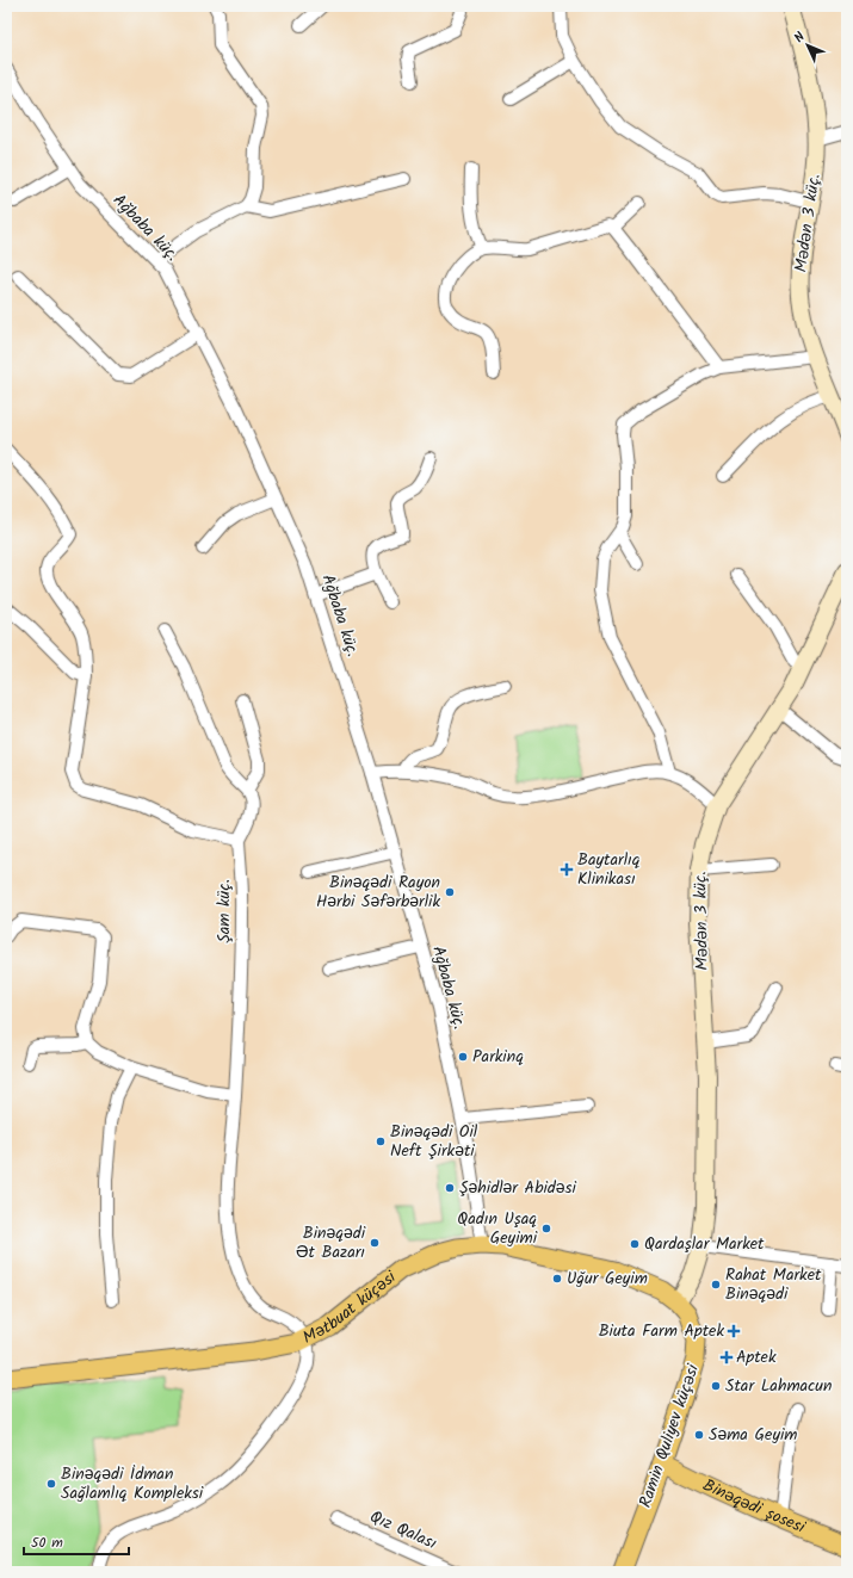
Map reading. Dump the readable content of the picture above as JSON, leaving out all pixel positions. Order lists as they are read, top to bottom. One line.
{"streets":{"main road":["Mətbuat küçəsi","Ramin Quliyev küçəsi","Binəqədi şosesi"],"street":["Mədən 3 küç.","Ağbaba küç.","Şam küç.","Qız Qalası"]},"crossings":[["Mədən 3 küç.","Mətbuat küçəsi"],["Mədən 3 küç.","Ramin Quliyev küçəsi"],["Ağbaba küç.","Mətbuat küçəsi"],["Şam küç.","Mətbuat küçəsi"],["Mətbuat küçəsi","Ramin Quliyev küçəsi"],["Ramin Quliyev küçəsi","Binəqədi şosesi"]],"places":{"health":["Baytarlıq Klinikası","Biuta Farm Aptek","Aptek"],"other":["Binəqədi Rayon Hərbi Səfərbərlik","Parkinq","Binəqədi Oil Neft Şirkəti","Şəhidlər Abidəsi","Qadın Uşaq Geyimi","Binəqədi Ət Bazarı","Qardaşlar Market","Uğur Geyim","Rahat Market Binəqədi","Star Lahmacun","Səma Geyim","Binəqədi İdman Sağlamlıq Kompleksi"]},"scale_bar":"50 m","north":"top left"}
